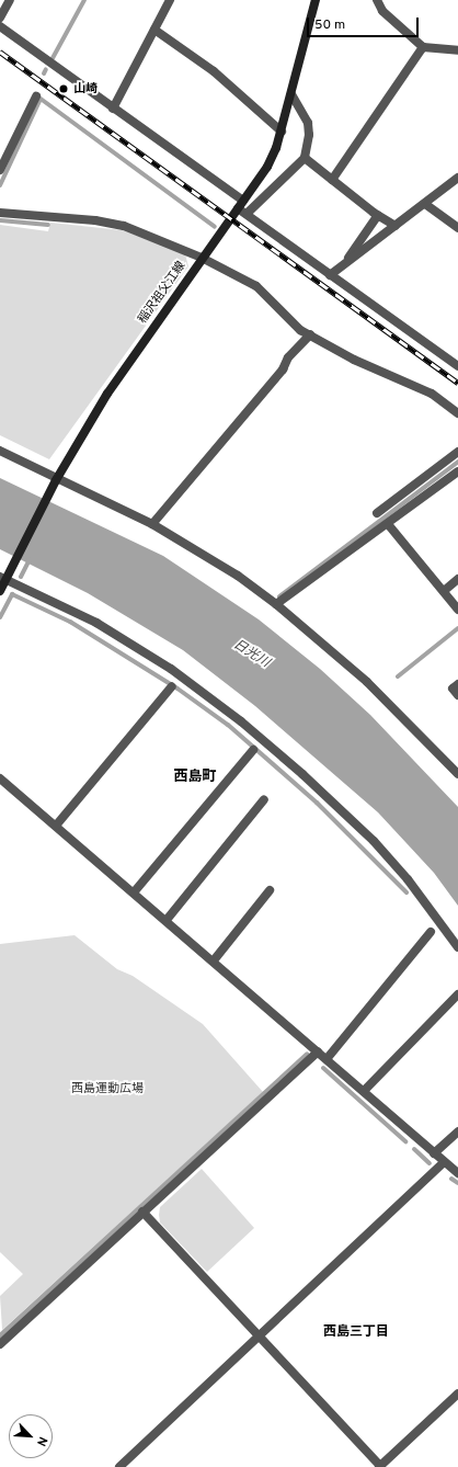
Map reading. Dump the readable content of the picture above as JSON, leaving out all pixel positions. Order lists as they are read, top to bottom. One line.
{"streets":{"main road":["稲沢祖父江線"]},"districts":["西島町","西島三丁目"],"water":["日光川"],"parks":["西島運動広場"],"places":["山崎"],"scale_bar":"50 m","north":"bottom right"}
